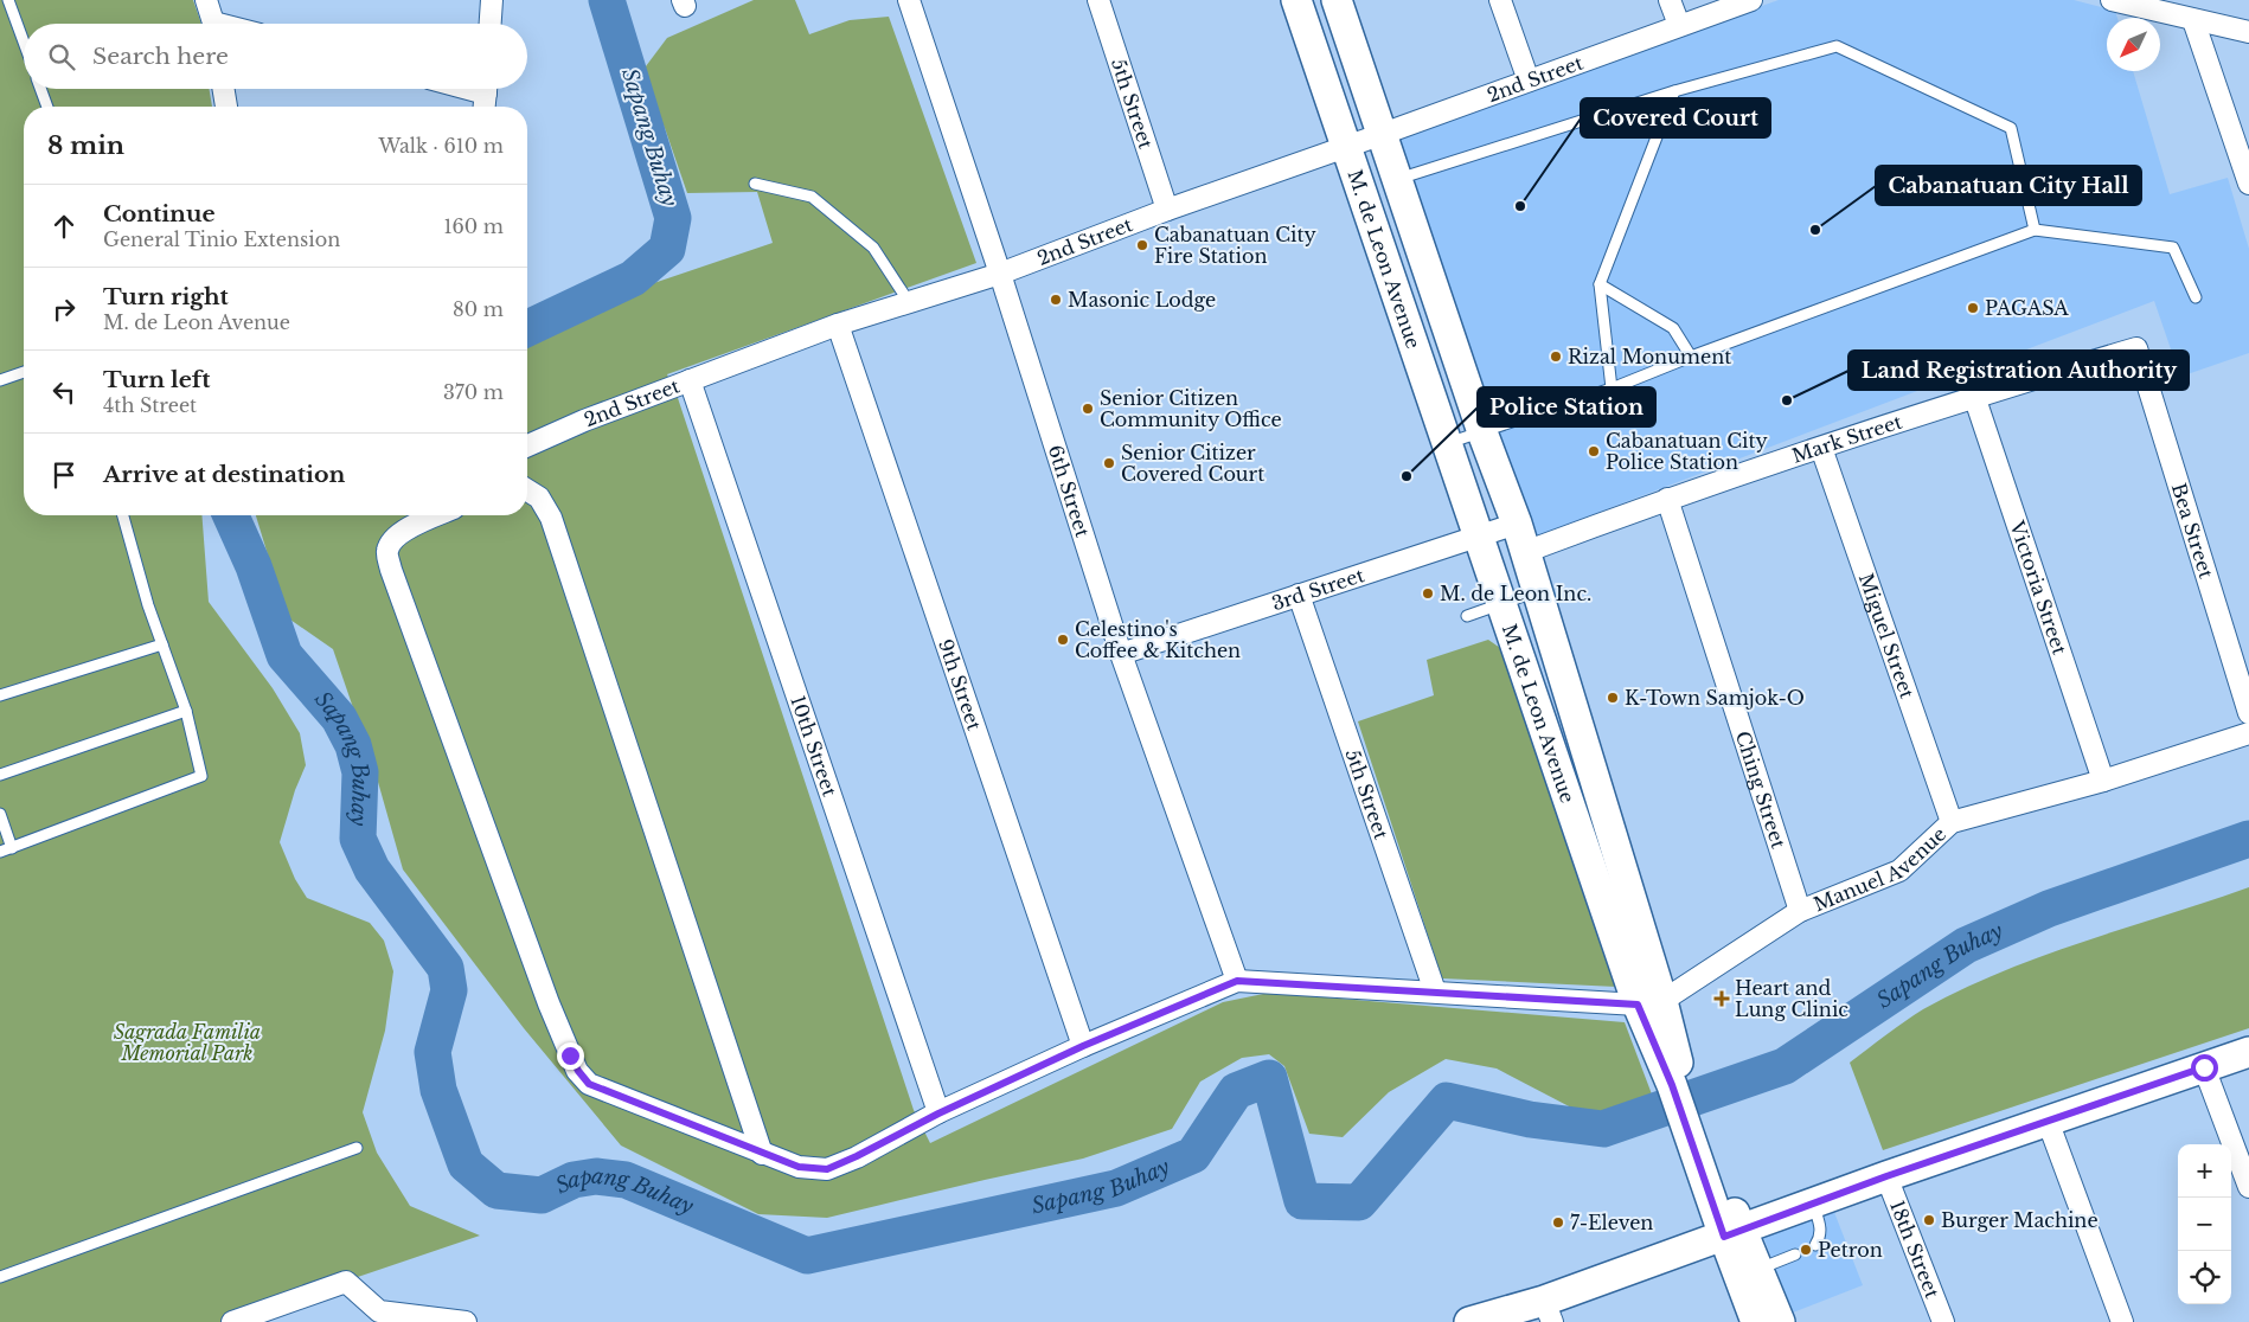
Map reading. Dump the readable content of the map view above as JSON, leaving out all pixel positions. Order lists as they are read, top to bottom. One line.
{"streets":{"main road":["M. de Leon Avenue"],"street":["2nd Street","5th Street","Mark Street","6th Street","Bea Street","3rd Street","Victoria Street","Miguel Street","9th Street","10th Street","Ching Street","Manuel Avenue","18th Street"]},"crossings":[["2nd Street","5th Street"],["2nd Street","M. de Leon Avenue"],["2nd Street","6th Street"],["2nd Street","9th Street"],["2nd Street","10th Street"],["5th Street","3rd Street"],["M. de Leon Avenue","Mark Street"],["M. de Leon Avenue","3rd Street"],["M. de Leon Avenue","Manuel Avenue"],["Mark Street","Bea Street"],["Mark Street","Victoria Street"],["Mark Street","Miguel Street"],["Mark Street","Ching Street"],["6th Street","3rd Street"],["Victoria Street","Manuel Avenue"],["Miguel Street","Manuel Avenue"],["Ching Street","Manuel Avenue"]],"water":["Sapang Buhay"],"parks":["Sagrada Familia Memorial Park"],"places":{"other":["Covered Court","Cabanatuan City Hall","Cabanatuan City Fire Station","Masonic Lodge","PAGASA","Rizal Monument","Land Registration Authority","Senior Citizen Community Office","Cabanatuan City Police Station","Senior Citizer Covered Court","Police Station","M. de Leon Inc.","Celestino's Coffee & Kitchen","K-Town Samjok-O","Burger Machine","7-Eleven","Petron"],"health":["Heart and Lung Clinic"]},"north":"bottom left","page":{"search":"Search here","heading":["8 min","Walk · 610 m"],"list":[["Continue","General Tinio Extension","160 m"],["Turn right","M. de Leon Avenue","80 m"],["Turn left","4th Street","370 m"],"Arrive at destination"],"map_buttons":["+","−"]}}
